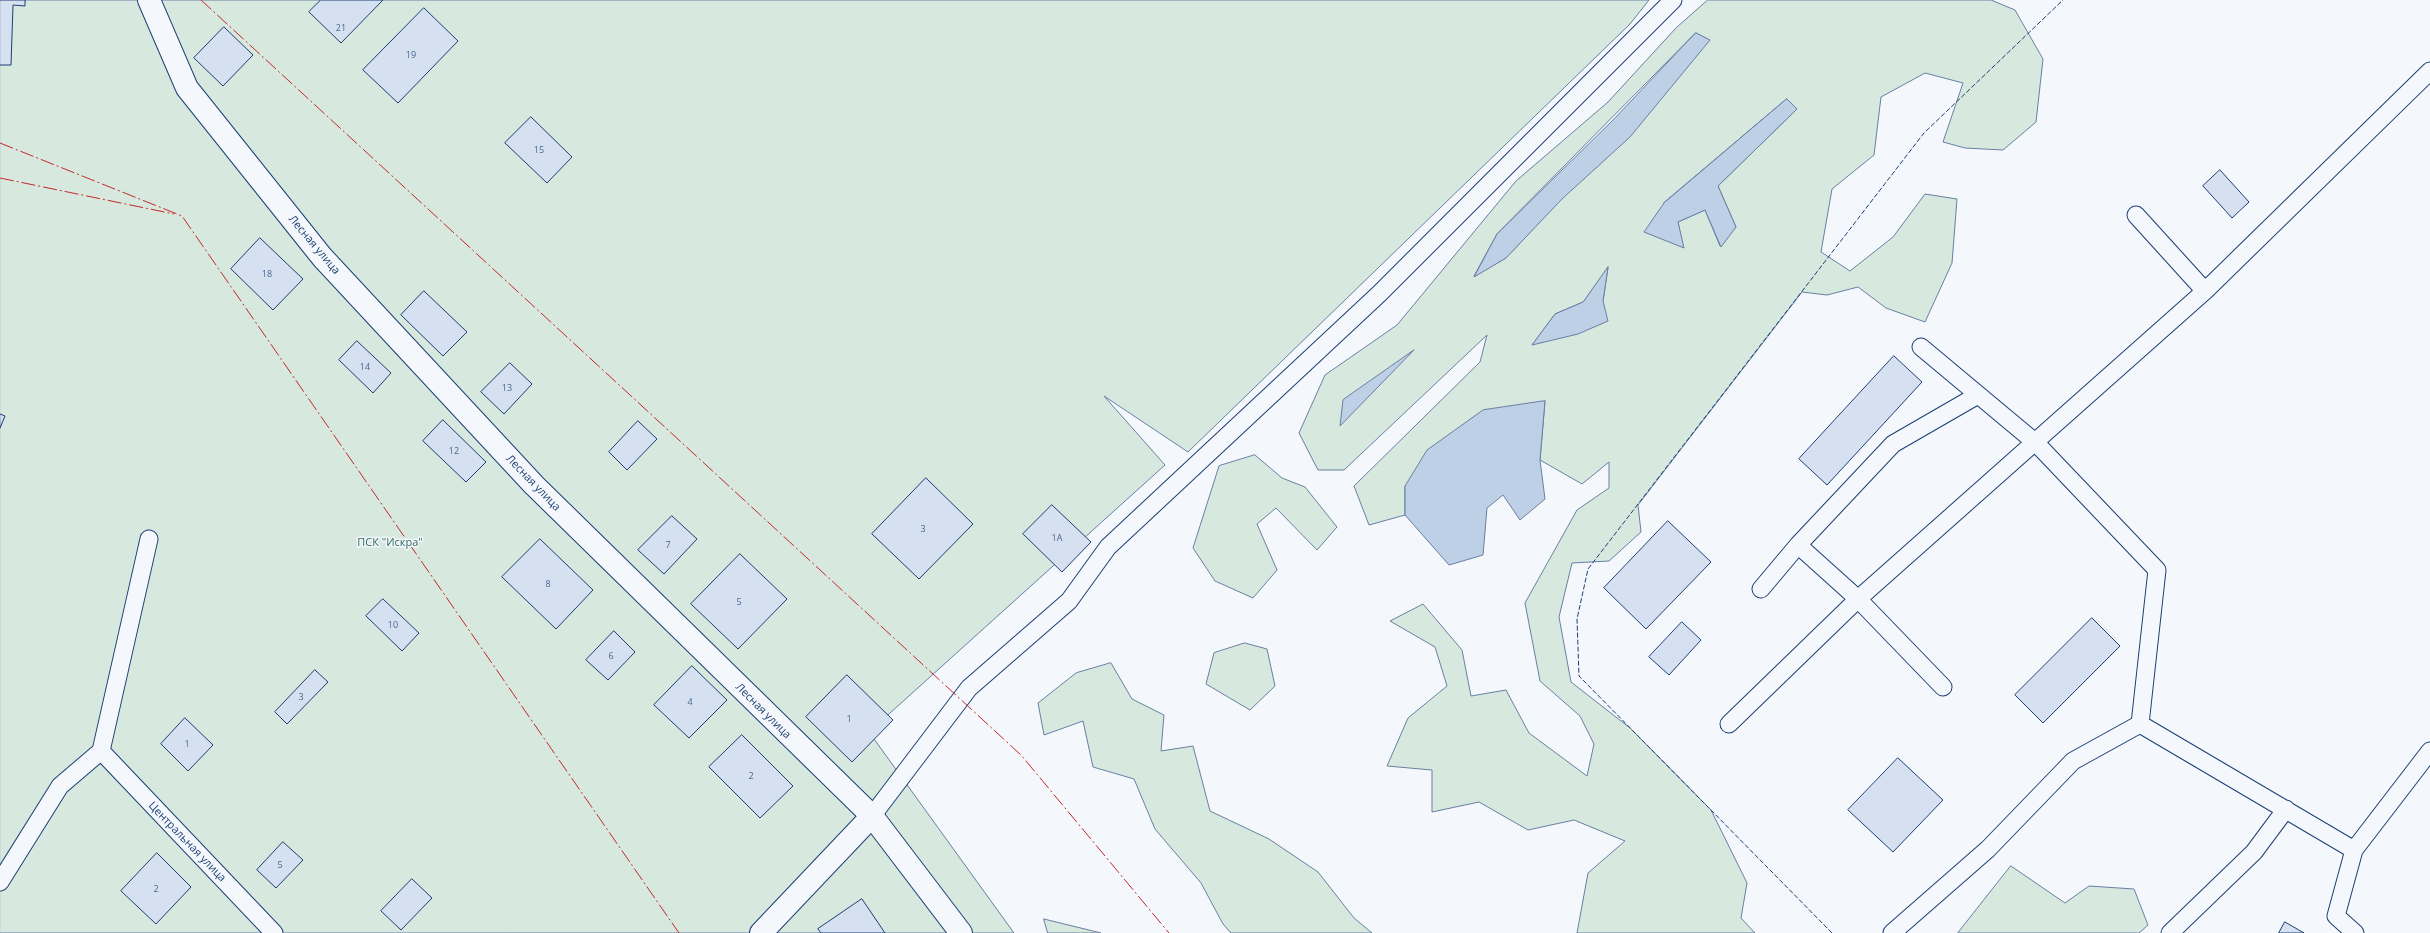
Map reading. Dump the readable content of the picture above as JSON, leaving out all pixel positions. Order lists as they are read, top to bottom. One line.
{"streets":{"street":["Лесная улица"],"lane":["Центральная улица"]},"parks":["ПСК \"Искра\""],"house_numbers":["21","19","15","18","14","13","12","3","1А","7","8","5","10","6","3","4","1","1","2","5","2"]}
